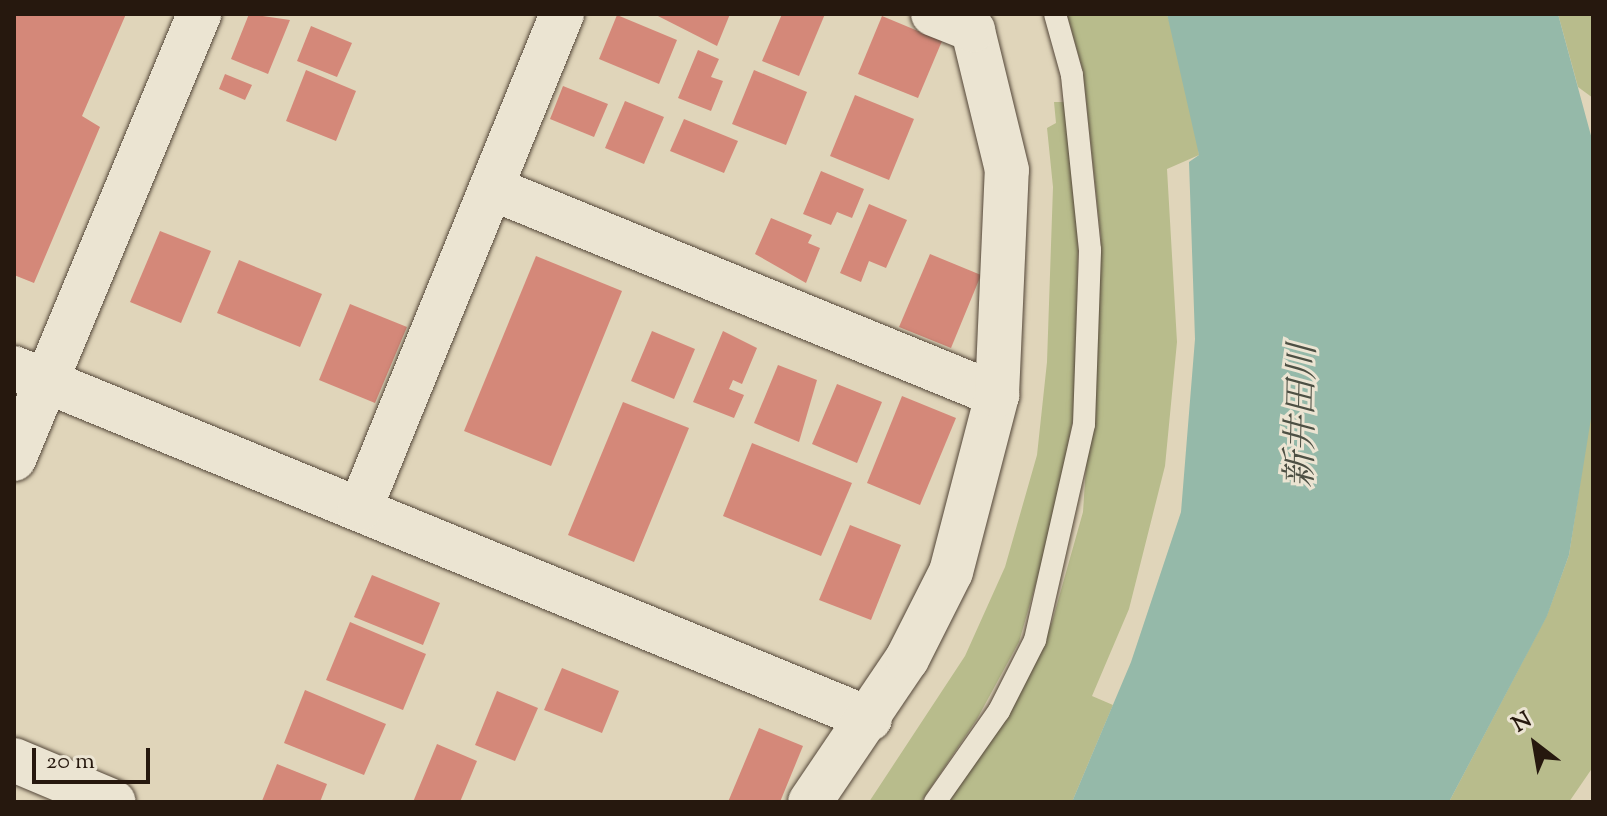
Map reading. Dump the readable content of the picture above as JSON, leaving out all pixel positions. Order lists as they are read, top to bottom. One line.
{"water":["新井田川"],"scale_bar":"20 m","north":"top left"}
